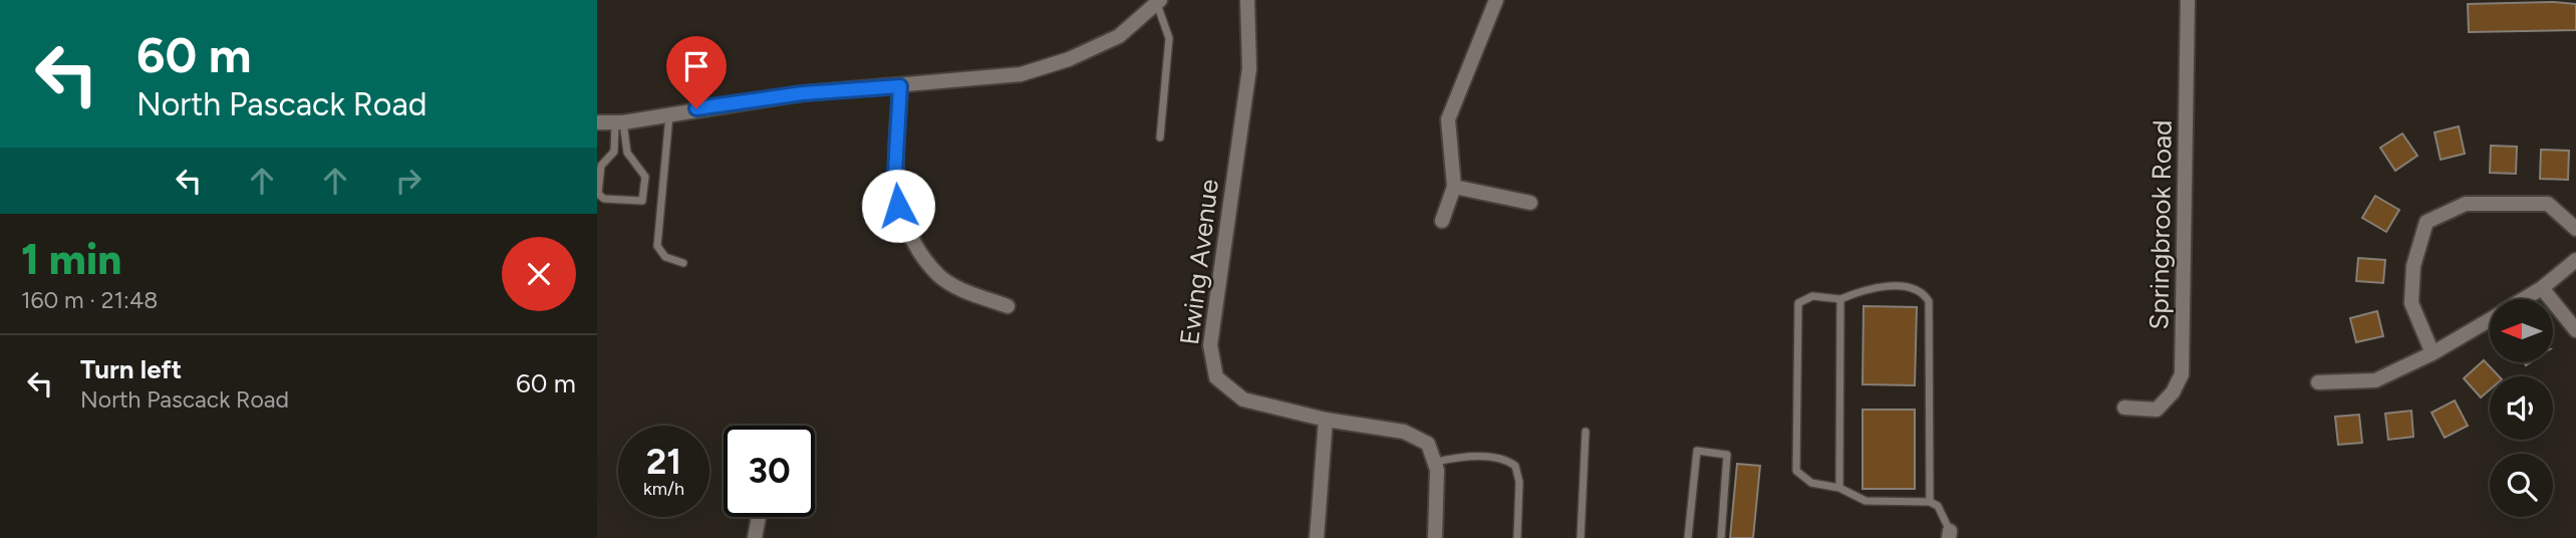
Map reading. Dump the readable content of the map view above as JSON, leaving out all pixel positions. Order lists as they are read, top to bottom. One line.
{"streets":{"street":["Springbrook Road","Ewing Avenue"]},"north":"left","page":{"turn":["60 m","North Pascack Road"],"heading":["1 min","160 m · 21:48"],"list":[{"name":"Turn left","note":"North Pascack Road","value":"60 m"}],"speed":"21 km/h","limit":"30"}}
